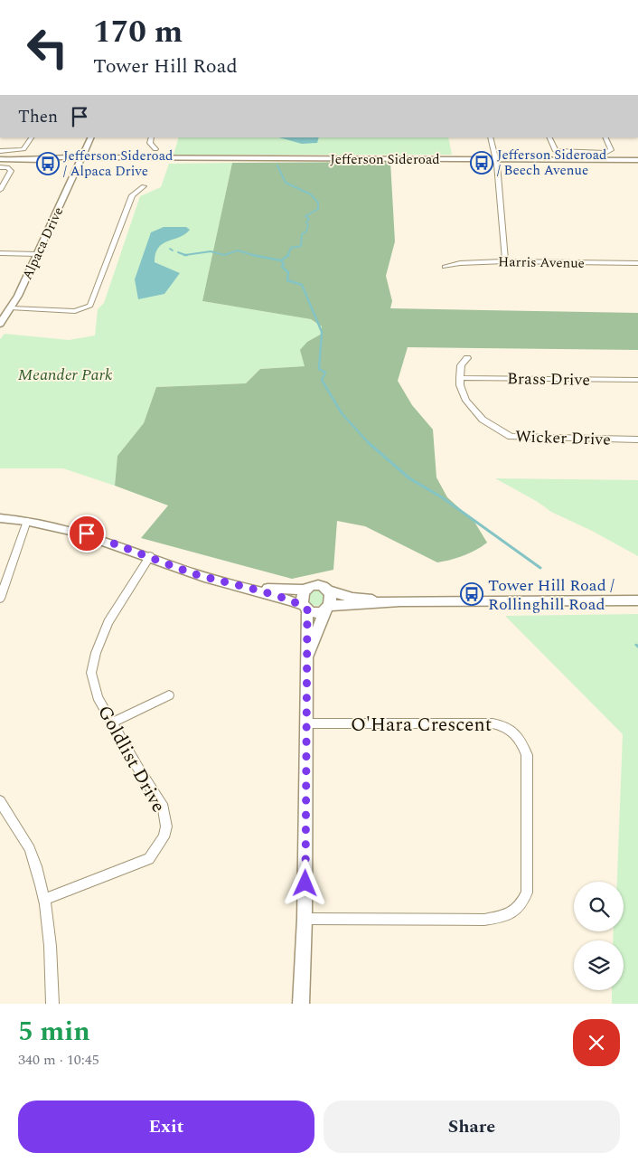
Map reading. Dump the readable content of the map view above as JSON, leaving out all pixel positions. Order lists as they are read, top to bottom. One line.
{"streets":{"street":["Jefferson Sideroad","Alpaca Drive","Harris Avenue","Brass Drive","Wicker Drive","O'Hara Crescent","Goldlist Drive"]},"crossings":[["Jefferson Sideroad","Alpaca Drive"],["Brass Drive","Wicker Drive"]],"parks":["Meander Park"],"places":{"bus stop":["Jefferson Sideroad / Beech Avenue","Jefferson Sideroad / Alpaca Drive","Tower Hill Road / Rollinghill Road"]},"page":{"turn":["170 m","Tower Hill Road"],"then":"Then","heading":["5 min","340 m · 10:45"],"buttons":["Exit","Share"]}}
